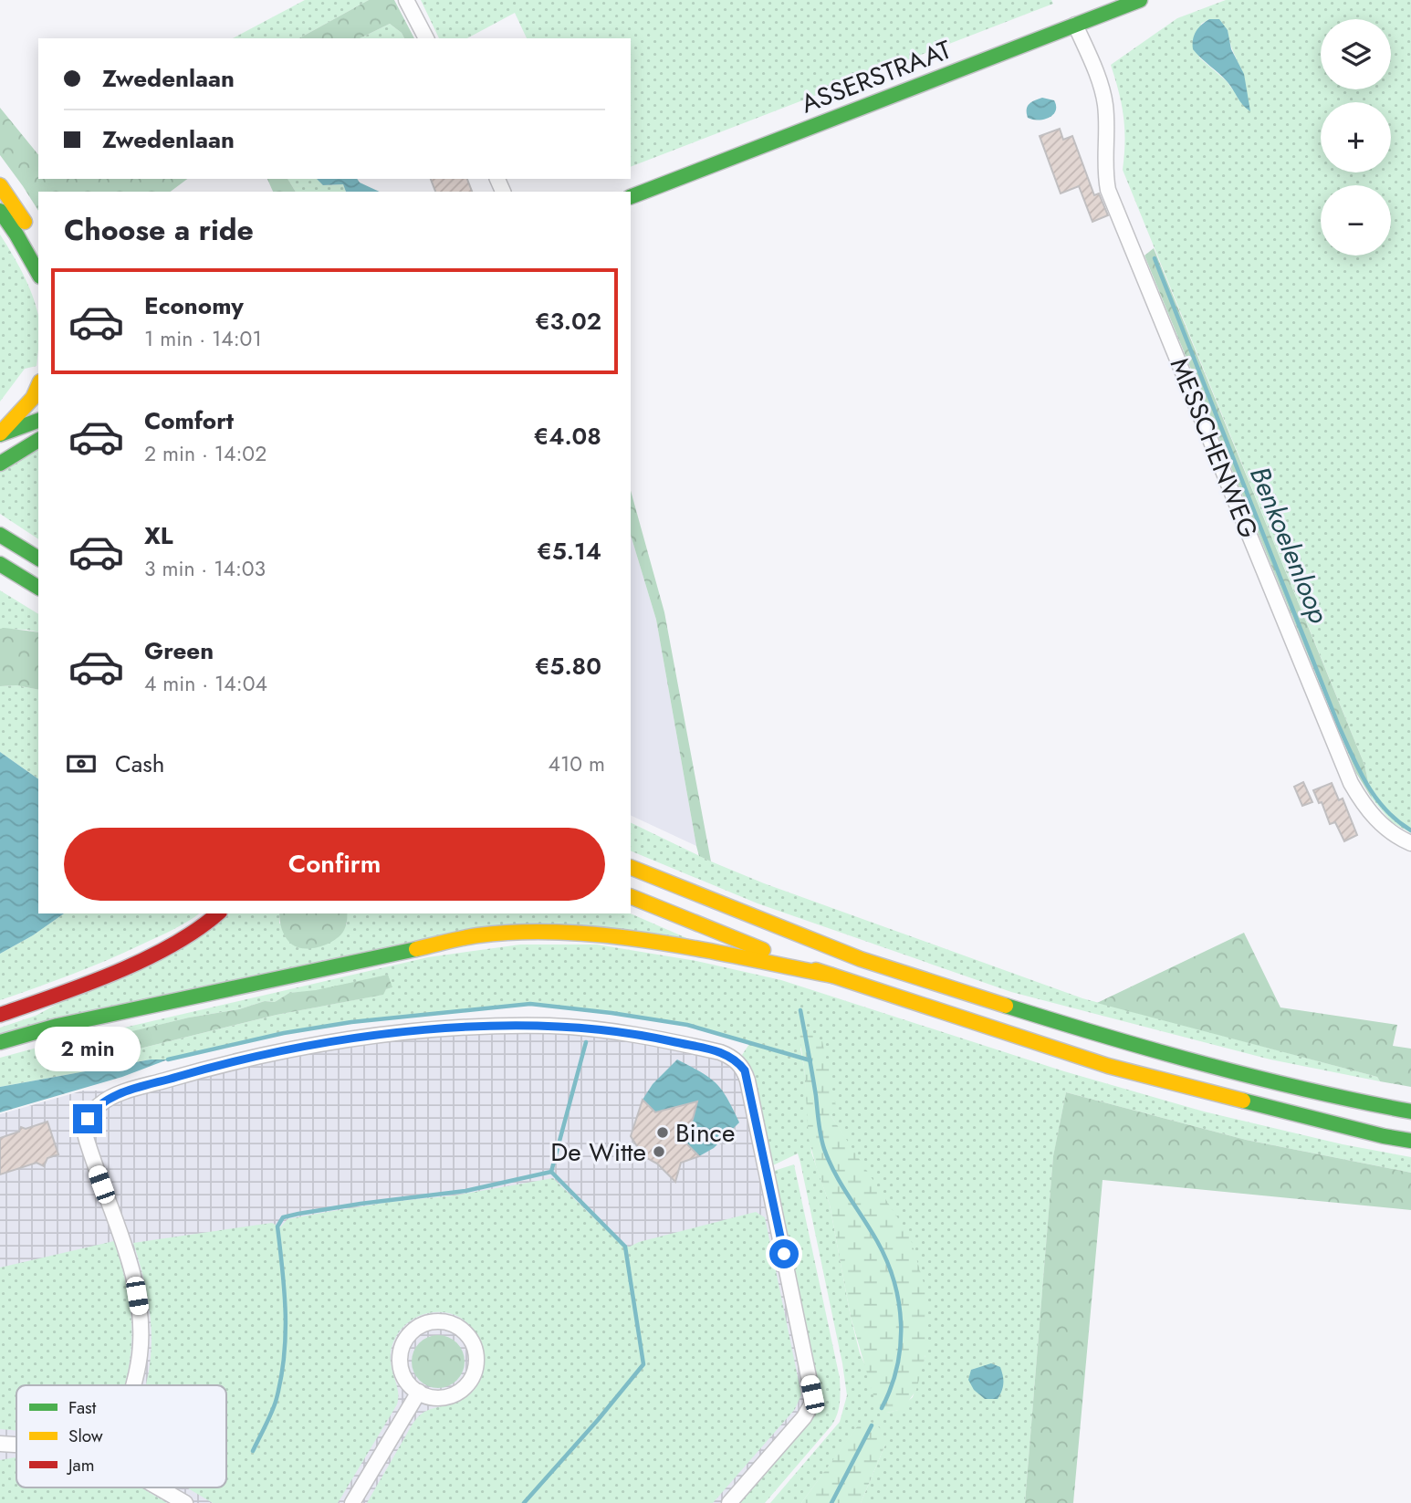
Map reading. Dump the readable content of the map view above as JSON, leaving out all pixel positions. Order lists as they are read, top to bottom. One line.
{"streets":{"main road":["ASSERSTRAAT"],"street":["MESSCHENWEG"]},"crossings":[["ASSERSTRAAT","MESSCHENWEG"]],"water":["Benkoelenloop"],"places":["Bince","De Witte"],"legend":["Fast","Slow","Jam"],"page":{"map_buttons":["+","−"],"banner":["Zwedenlaan","Zwedenlaan"],"heading":"Choose a ride","list":[{"name":"Economy","note":"1 min · 14:01","value":"€3.02"},{"name":"Comfort","note":"2 min · 14:02","value":"€4.08"},{"name":"XL","note":"3 min · 14:03","value":"€5.14"},{"name":"Green","note":"4 min · 14:04","value":"€5.80"}],"pay":["Cash","410 m"],"buttons":"Confirm","bubble":"2 min"}}
